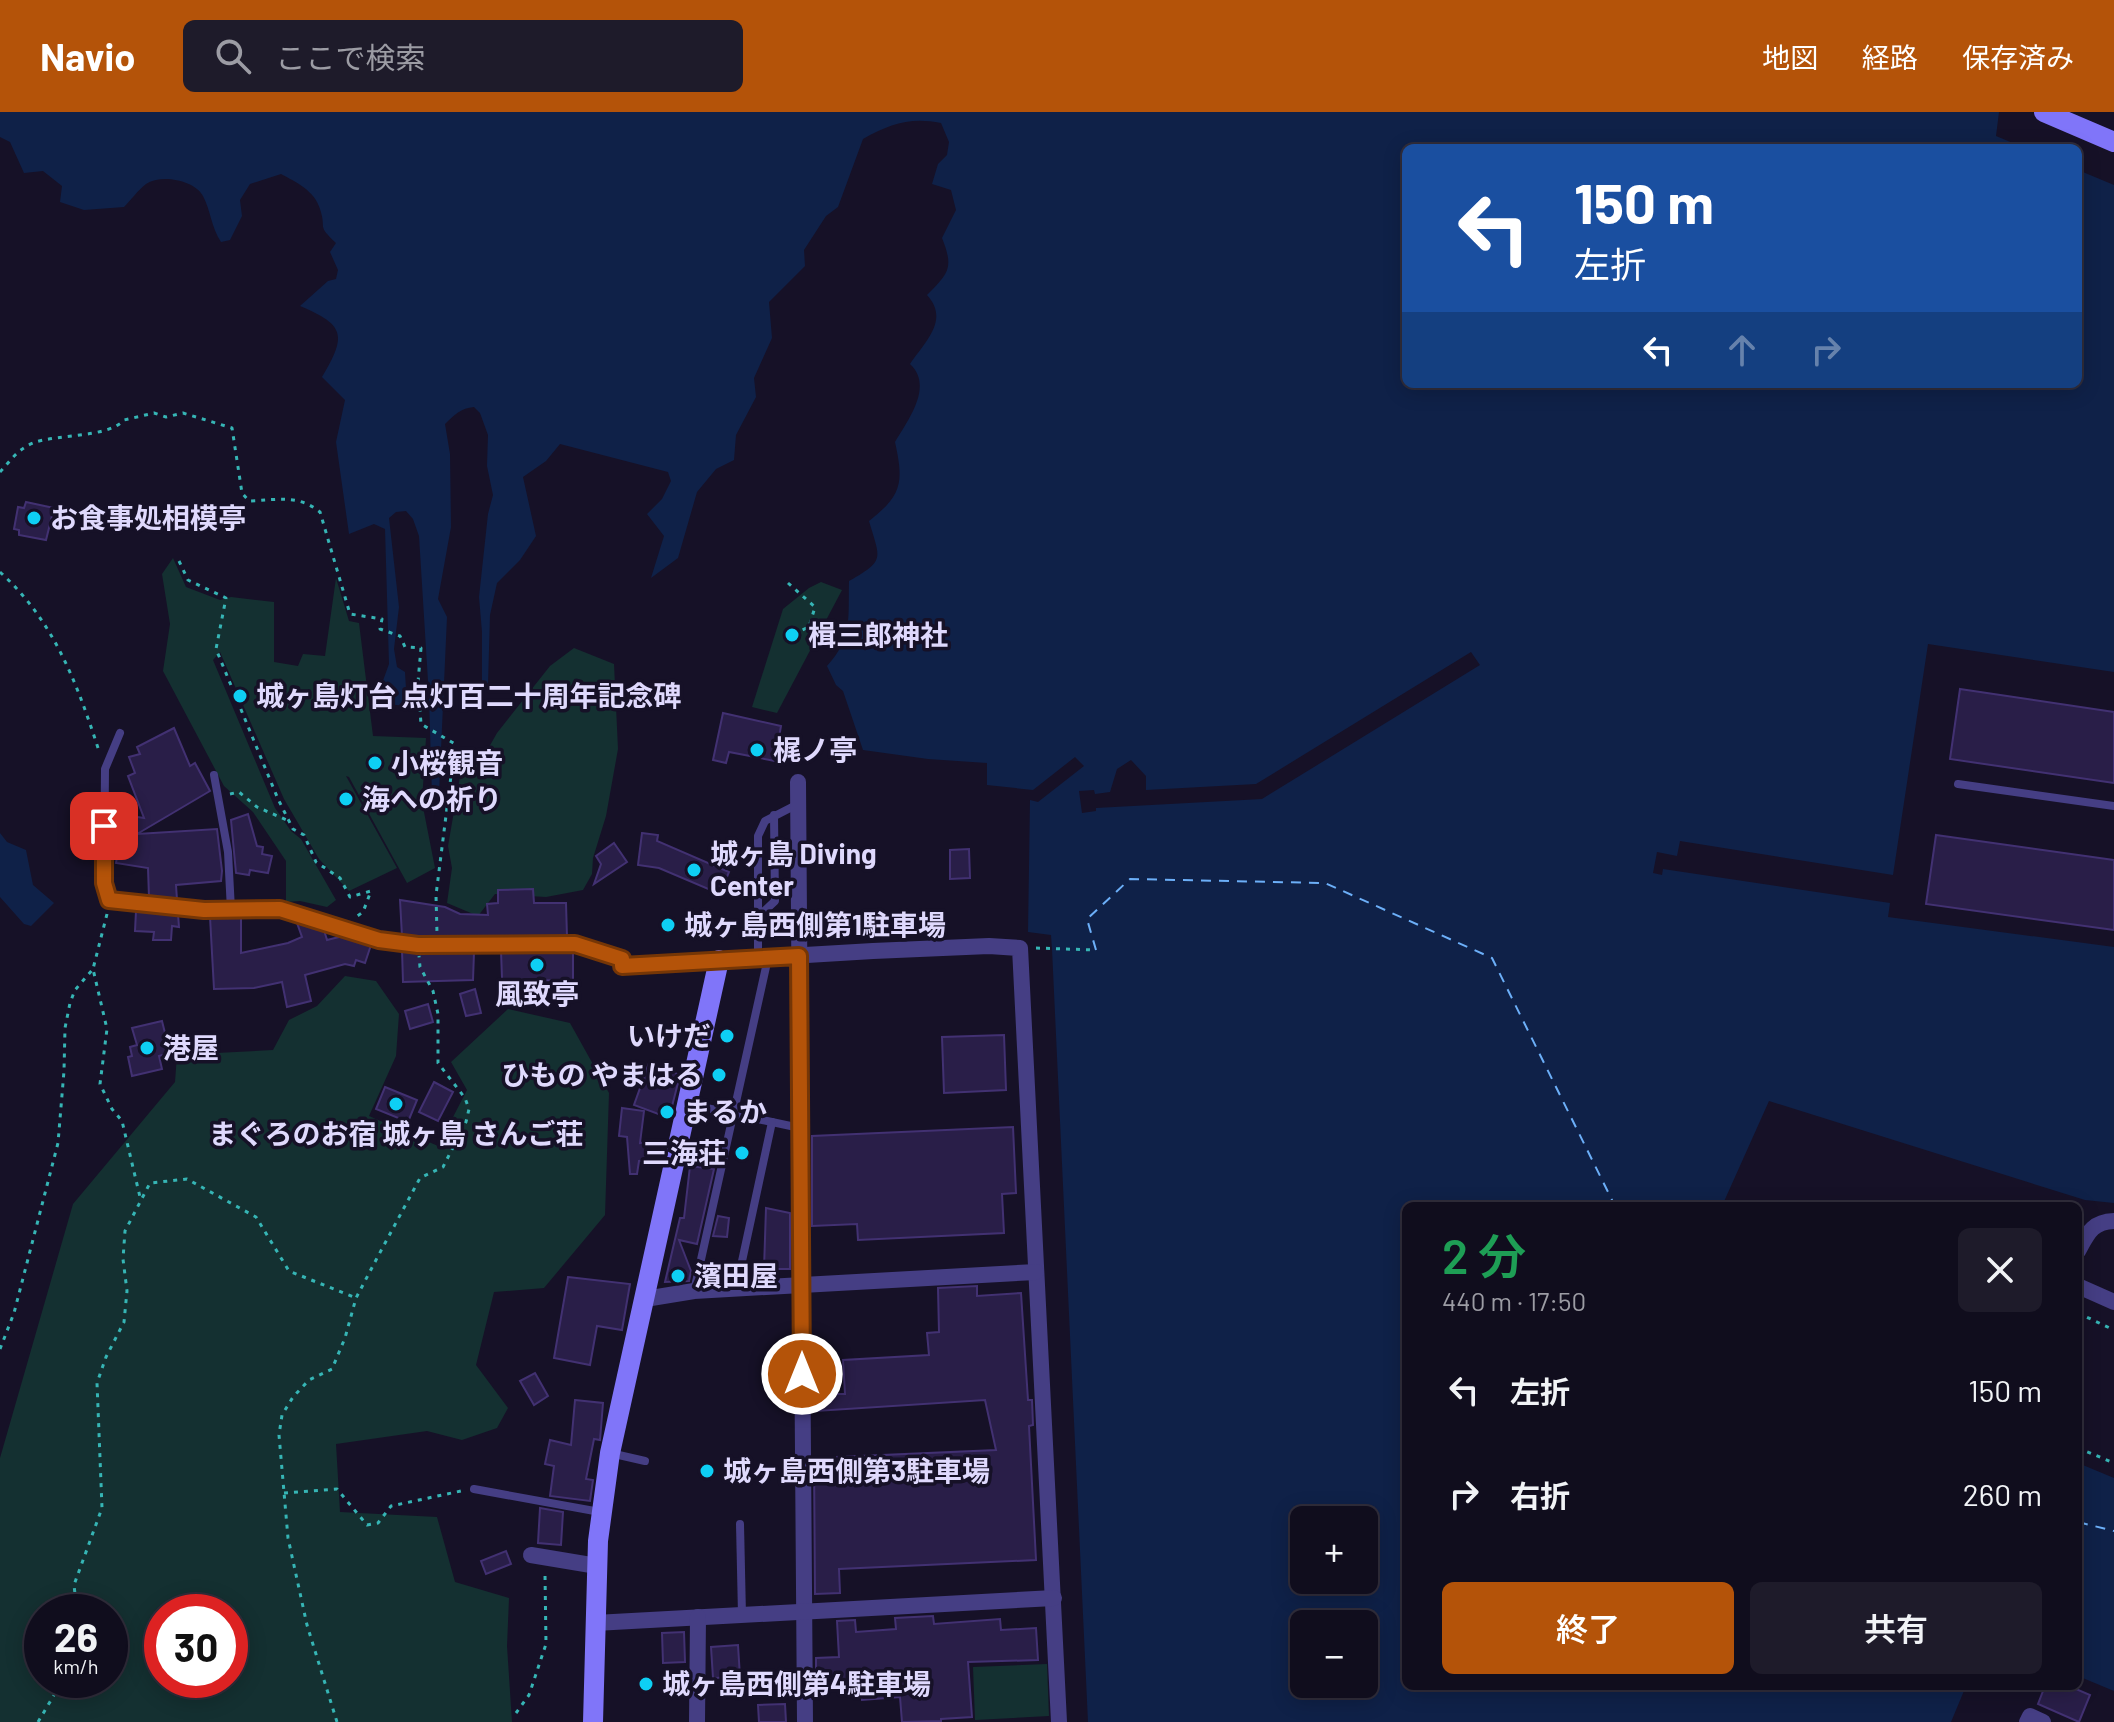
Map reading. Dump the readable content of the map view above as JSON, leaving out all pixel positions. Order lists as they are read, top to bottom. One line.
{"places":["お食事処相模亭","楫三郎神社","城ヶ島灯台 点灯百二十周年記念碑","梶ノ亭","小桜観音","海への祈り","城ヶ島 Diving Center","城ヶ島西側第1駐車場","風致亭","いけだ","港屋","ひもの やまはる","まぐろのお宿 城ヶ島 さんご荘","まるか","三海荘","濱田屋","城ヶ島西側第3駐車場","城ヶ島西側第4駐車場"],"page":{"header":"Navio","search":"ここで検索","nav":["地図","経路","保存済み"],"turn":["150 m","左折"],"heading":["2 分","440 m · 17:50"],"list":[{"name":"左折","value":"150 m"},{"name":"右折","value":"260 m"}],"map_buttons":["+","−"],"buttons":["終了","共有"],"speed":"26 km/h","limit":"30"}}
